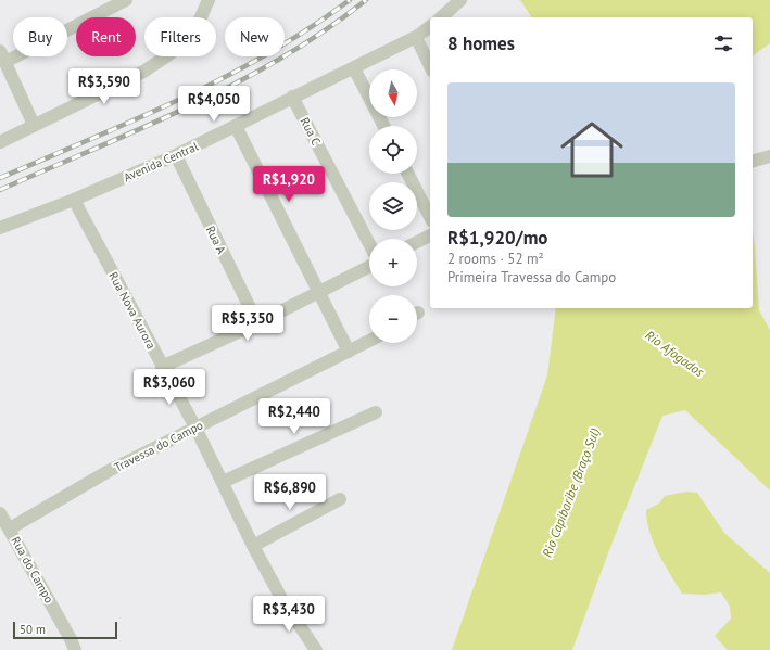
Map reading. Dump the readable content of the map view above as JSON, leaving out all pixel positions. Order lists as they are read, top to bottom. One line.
{"streets":{"street":["Rua C","Avenida Central","Rua A","Rua Nova Aurora","Travessa do Campo","Rua do Campo"]},"crossings":[["Rua C","Avenida Central"],["Avenida Central","Rua A"],["Avenida Central","Rua Nova Aurora"],["Rua Nova Aurora","Travessa do Campo"],["Travessa do Campo","Rua do Campo"]],"water":["Rio Afogados","Rio Capibaribe (Braço Sul)"],"scale_bar":"50 m","north":"bottom","page":{"chip":["Buy","Rent","Filters","New"],"heading":"8 homes","price":["R$3,590","R$4,050","R$1,920","R$5,350","R$3,060","R$2,440","R$6,890","R$3,430"],"map_buttons":["+","−"],"list":[{"name":"R$1,920/mo","note":"2 rooms · 52 m² · Primeira Travessa do Campo"}],"scale":"50 m"}}
